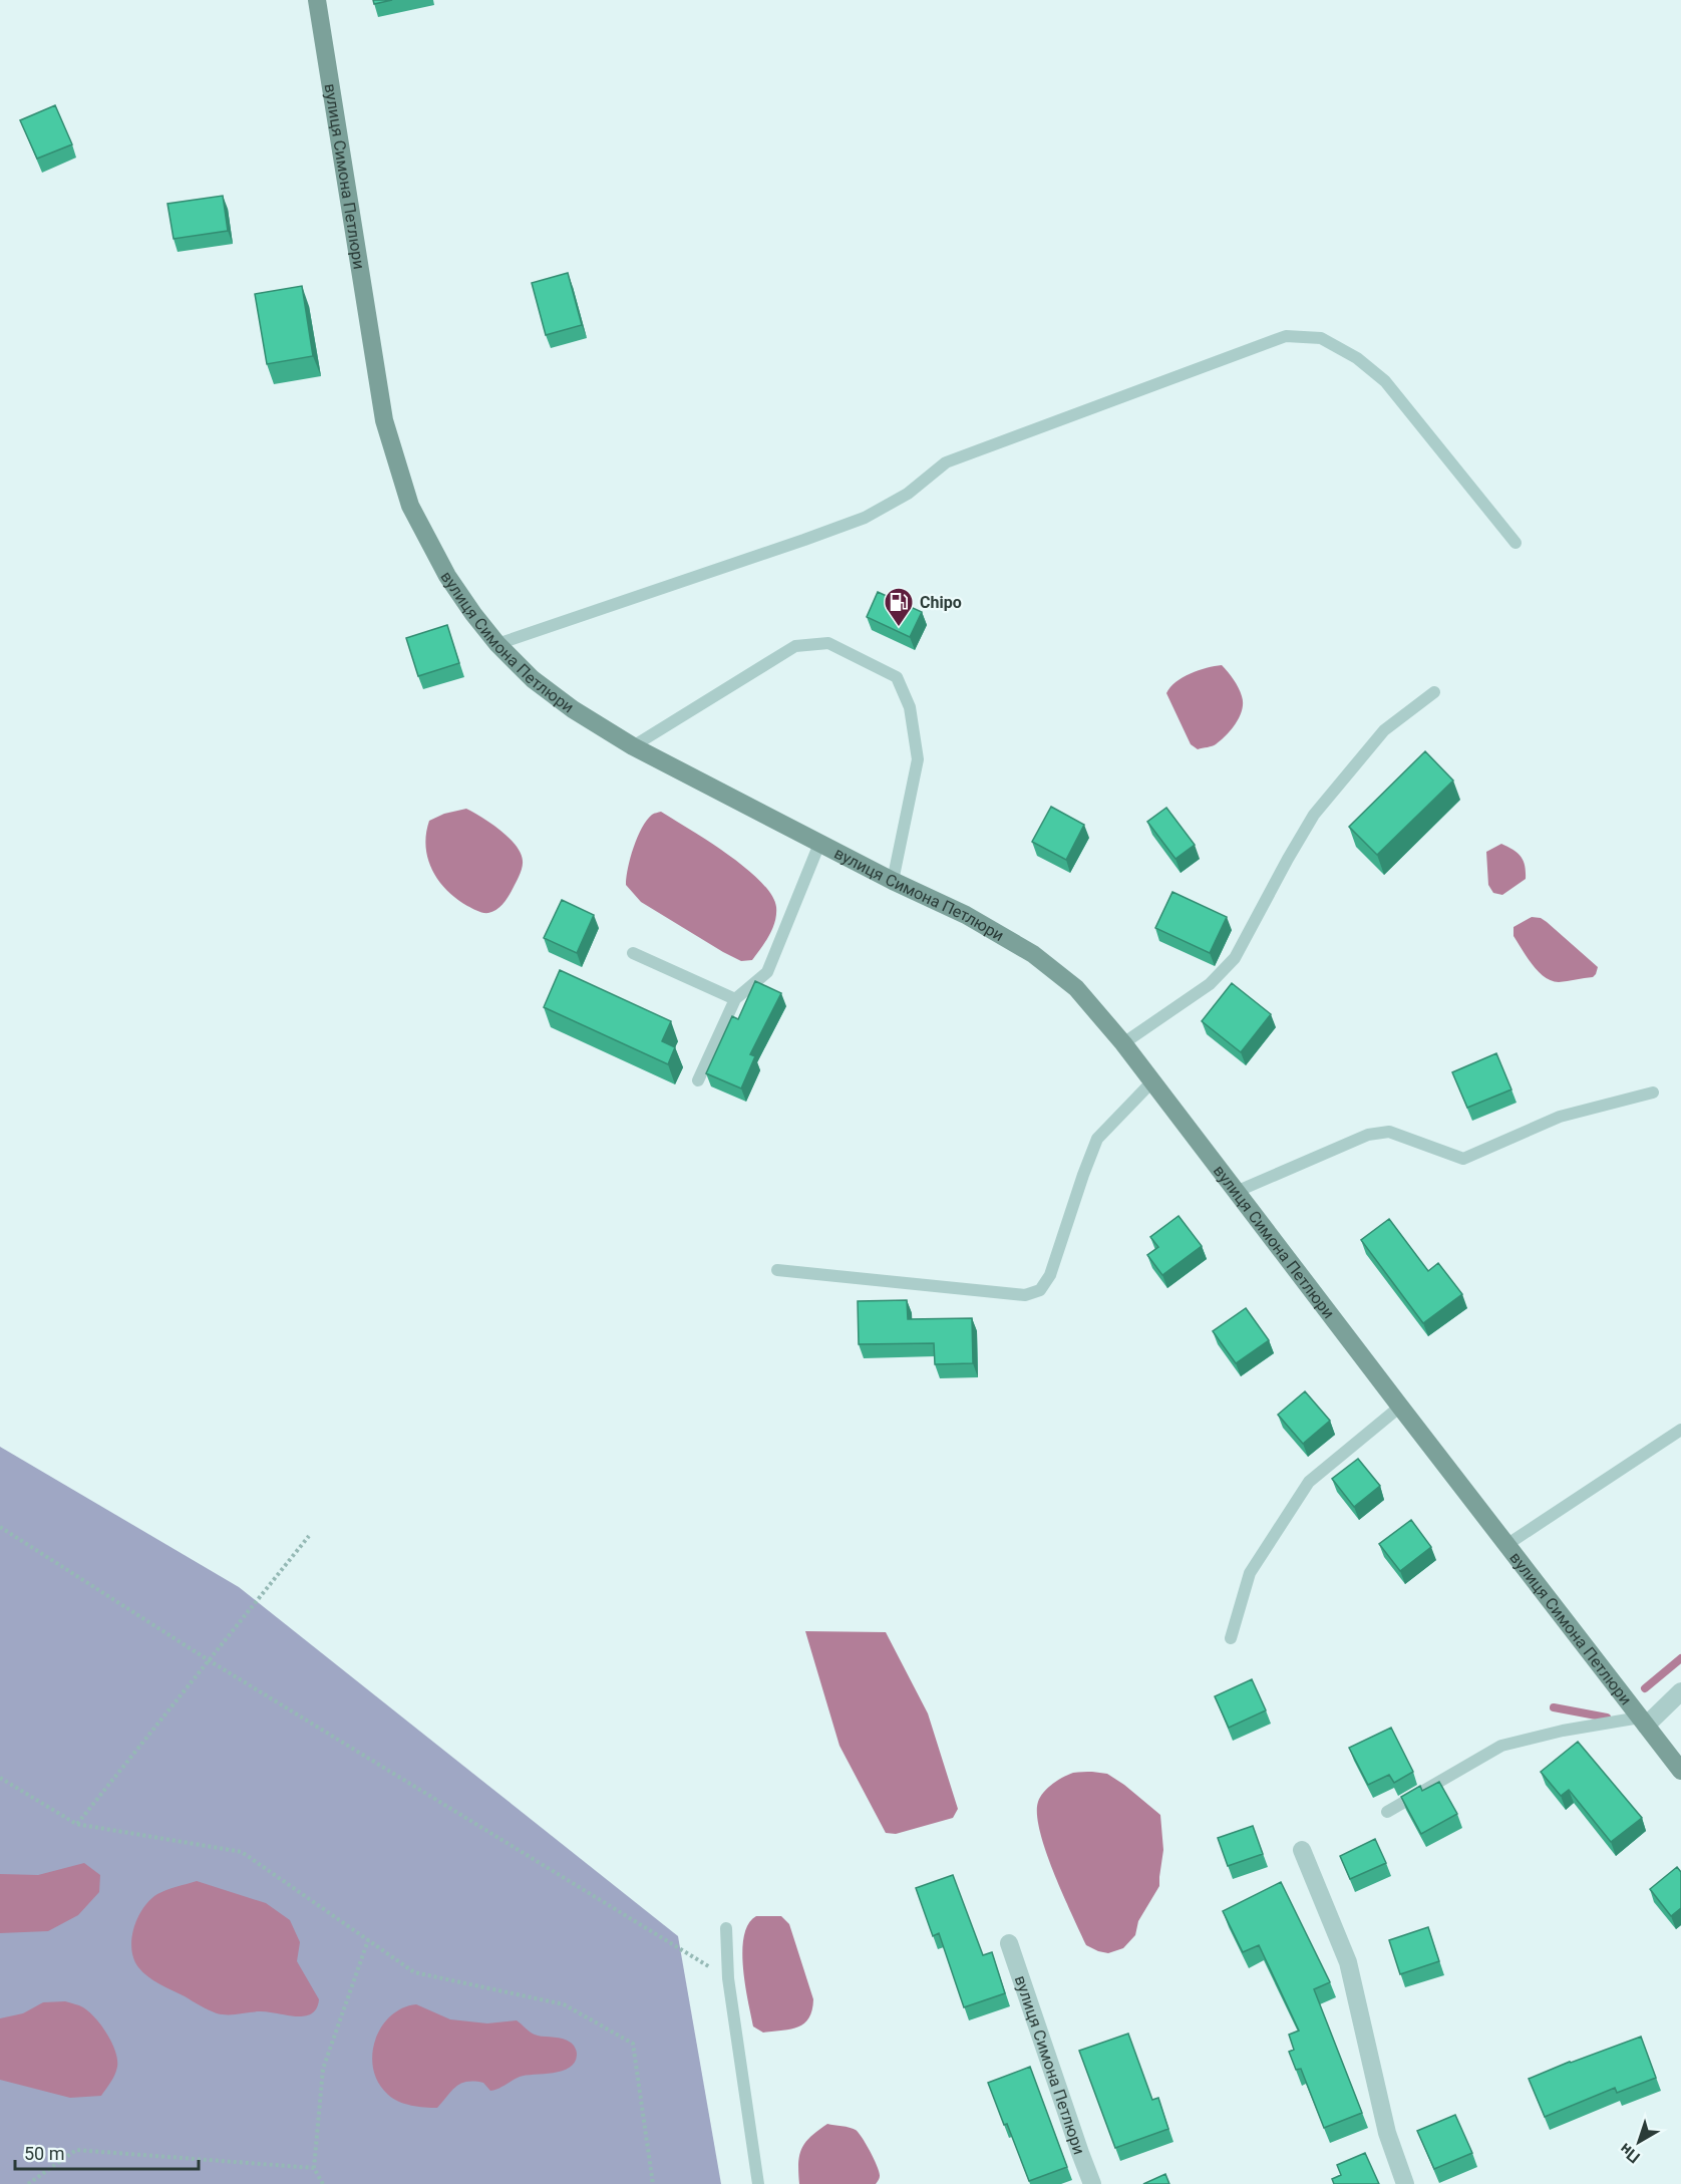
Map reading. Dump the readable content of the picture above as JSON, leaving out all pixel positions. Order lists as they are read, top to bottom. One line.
{"streets":{"main road":["вулиця Симона Петлюри"]},"places":{"fuel station":["Chipo"]},"scale_bar":"50 m","north":"bottom left"}
